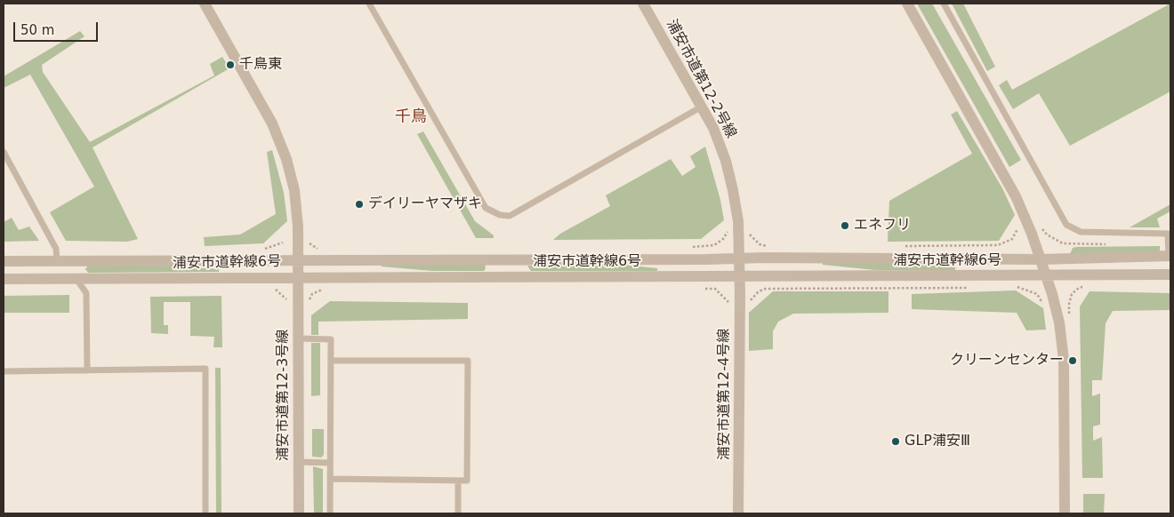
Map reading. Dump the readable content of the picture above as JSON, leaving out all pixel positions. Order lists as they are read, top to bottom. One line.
{"streets":{"street":["浦安市道第12-2号線","浦安市道幹線6号","浦安市道第12-4号線","浦安市道第12-3号線"]},"crossings":[["浦安市道第12-2号線","浦安市道幹線6号"],["浦安市道第12-2号線","浦安市道第12-4号線"],["浦安市道幹線6号","浦安市道第12-4号線"],["浦安市道幹線6号","浦安市道第12-3号線"]],"districts":["千鳥"],"places":["千鳥東","デイリーヤマザキ","エネフリ","クリーンセンター","GLP浦安Ⅲ"],"scale_bar":"50 m"}
